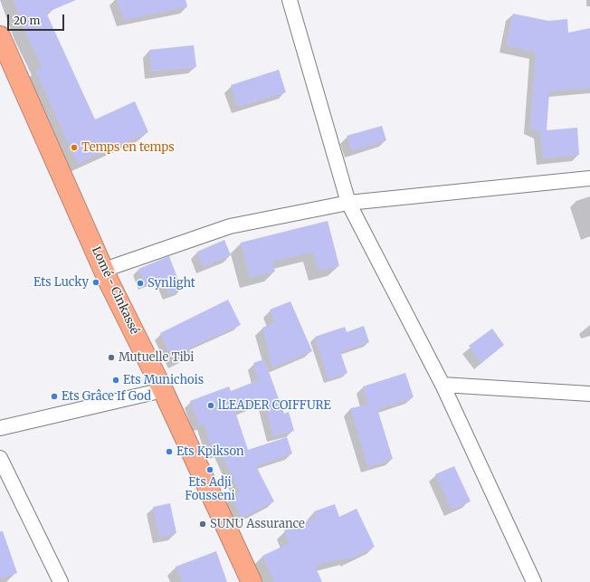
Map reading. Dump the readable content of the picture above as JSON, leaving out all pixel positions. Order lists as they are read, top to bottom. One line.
{"streets":{"highway":["Lomé - Cinkassé"]},"places":["Temps en temps","Ets Lucky","Synlight","Mutuelle Tibi","Ets Munichois","Ets Grâce If God","lLEADER COIFFURE","Ets Kpikson","Ets Adji Fousseni","SUNU Assurance"],"scale_bar":"20 m"}
